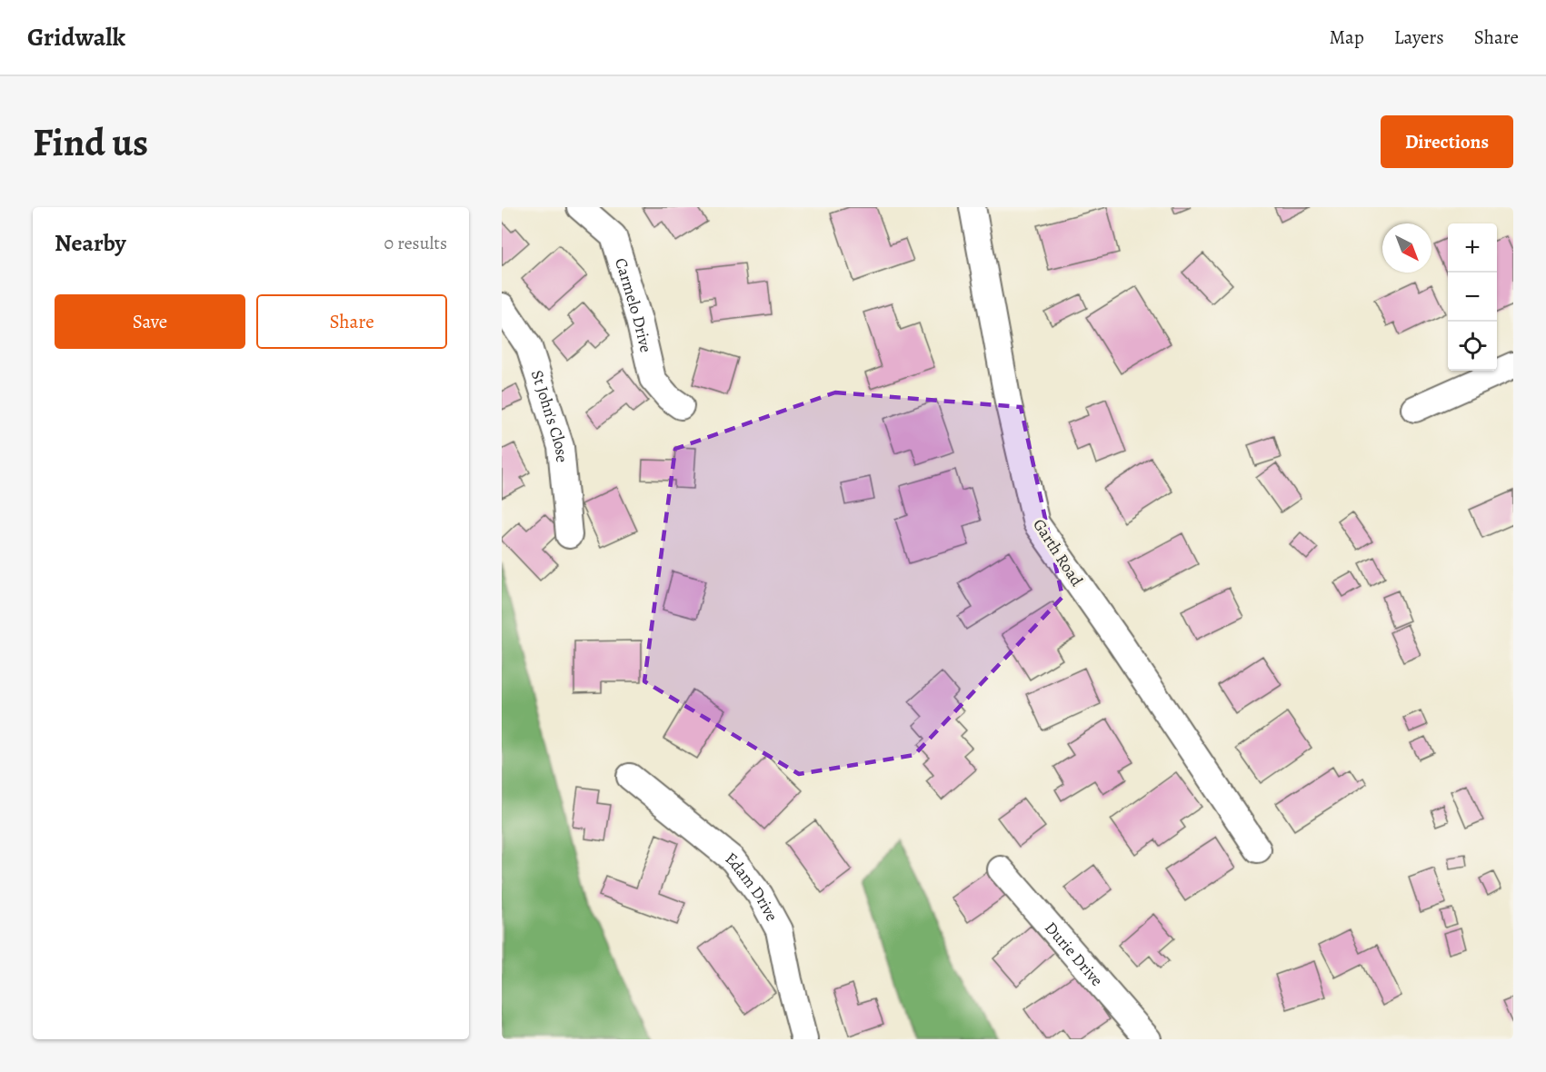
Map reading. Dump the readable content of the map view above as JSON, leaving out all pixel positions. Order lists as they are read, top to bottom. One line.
{"streets":{"street":["Carmelo Drive","St John's Close","Garth Road","Edam Drive","Durie Drive"]},"north":"bottom right","page":{"header":"Gridwalk","nav":["Map","Layers","Share"],"buttons":["Directions",["Save","Share"]],"title":"Find us","heading":["Nearby","0 results"],"map_buttons":["+","−"]}}
